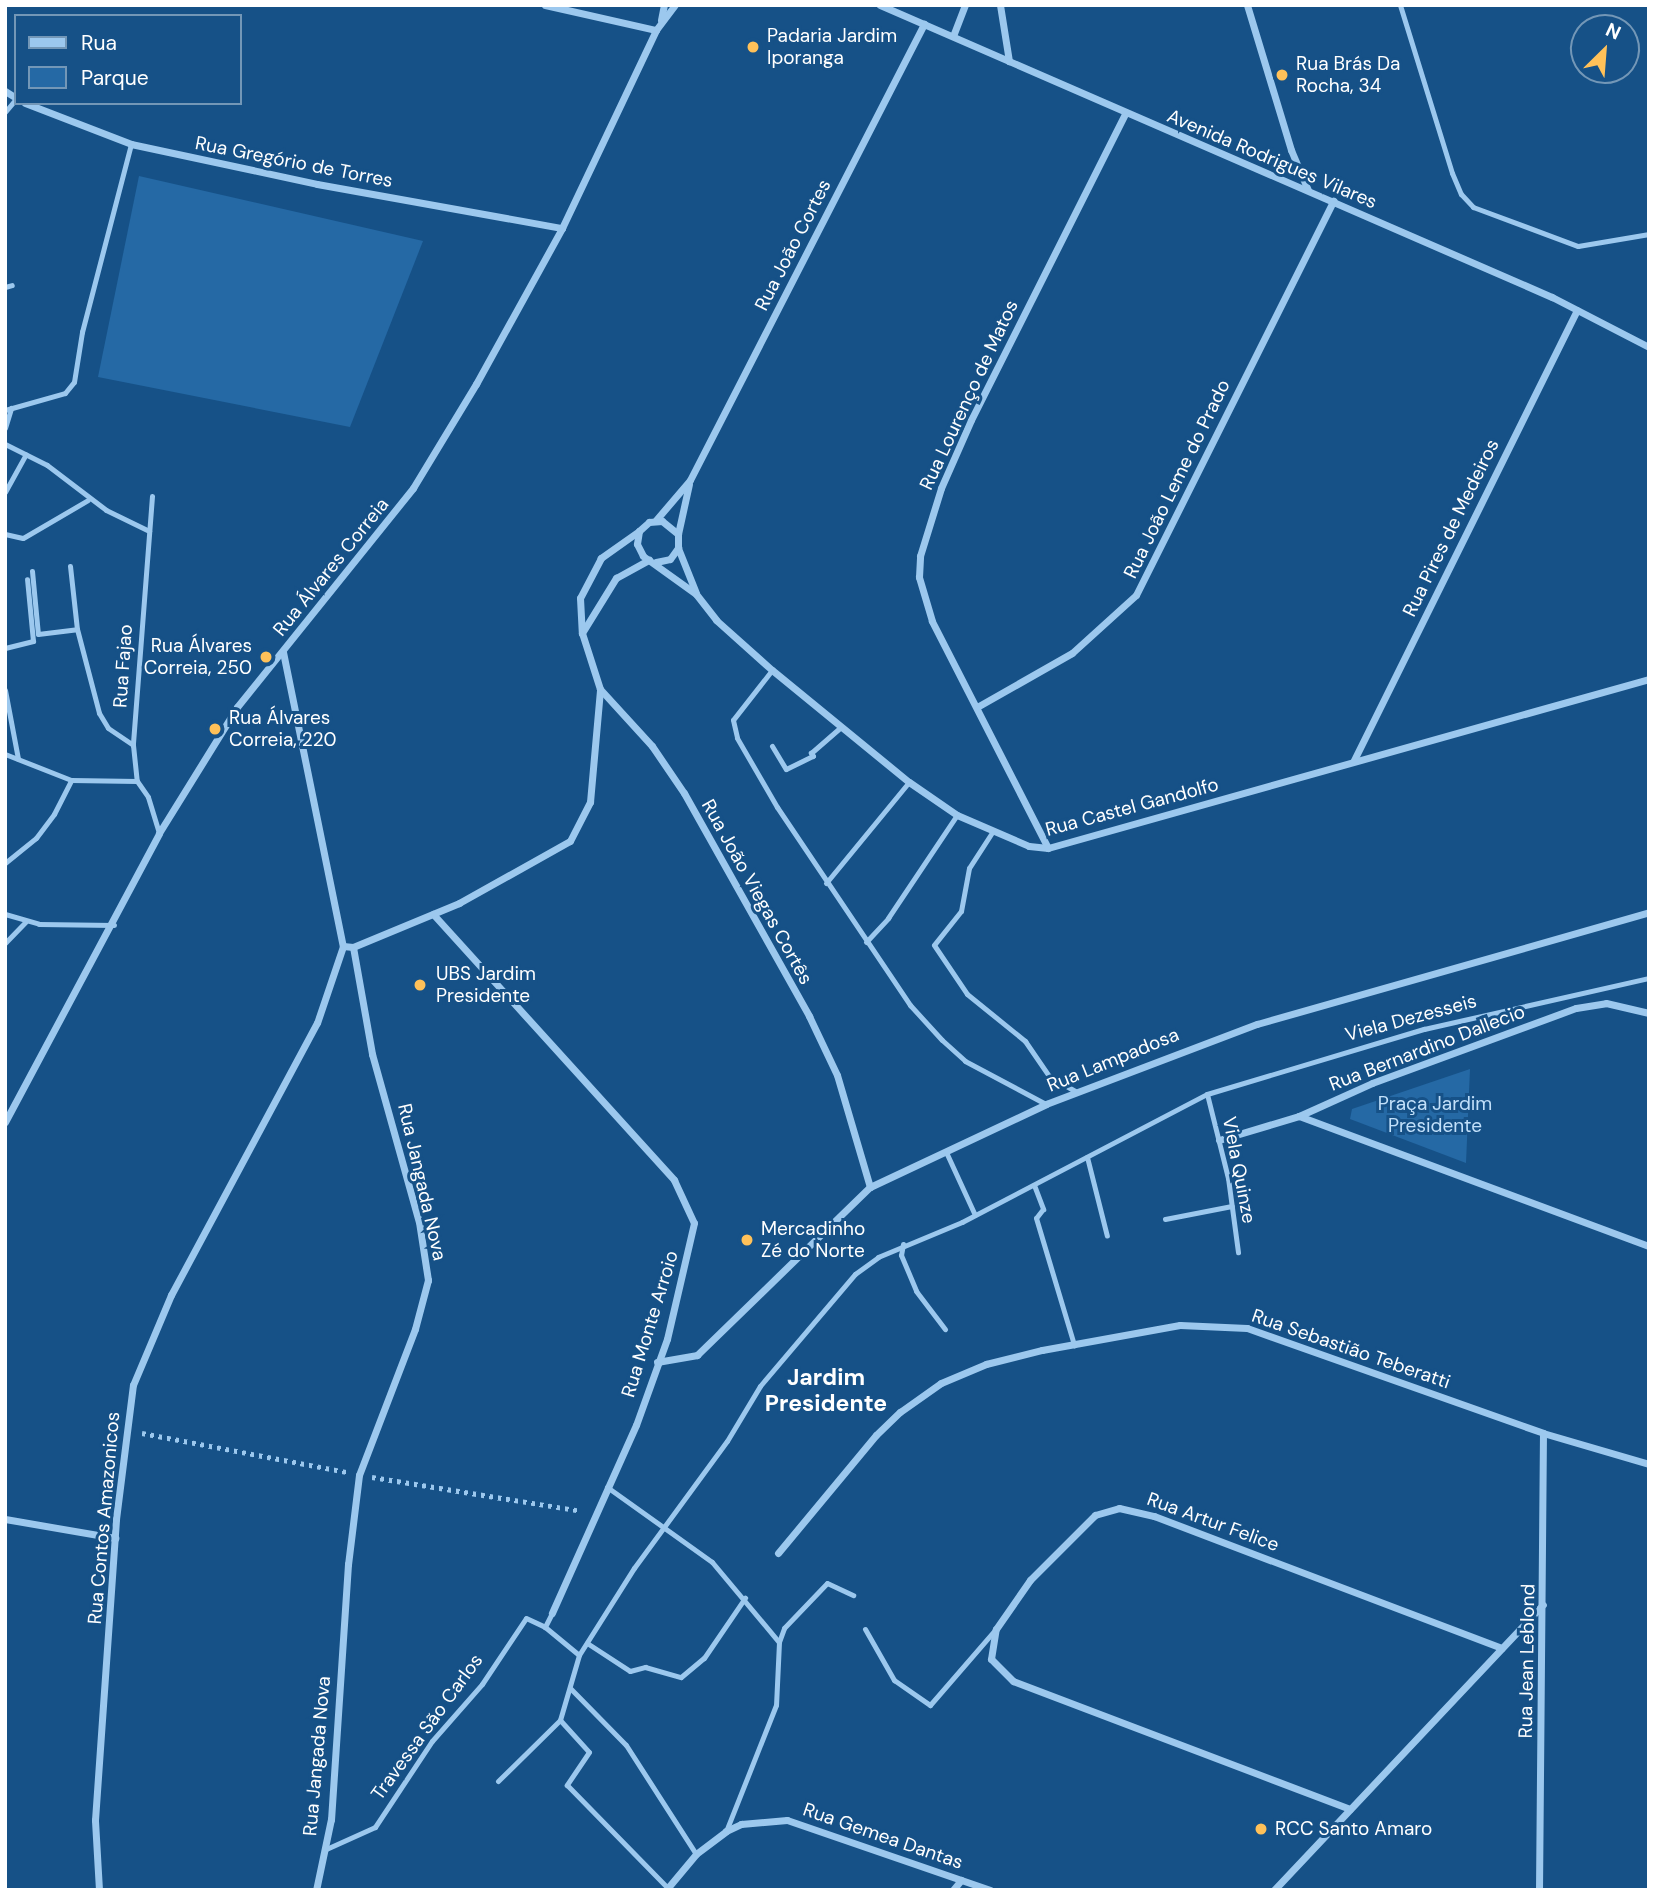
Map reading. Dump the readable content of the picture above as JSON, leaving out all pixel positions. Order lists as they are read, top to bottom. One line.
{"streets":{"street":["Avenida Rodrigues Vilares","Rua Gregório de Torres","Rua João Cortes","Rua Lourenço de Matos","Rua João Leme do Prado","Rua Pires de Medeiros","Rua Álvares Correia","Rua Castel Gandolfo","Rua João Viegas Cortês","Rua Bernardino Dallecio","Rua Lampadosa","Rua Jangada Nova","Rua Monte Arroio","Rua Sebastião Teberatti","Rua Contos Amazonicos","Rua Artur Felice","Rua Jean Leblond","Rua Gemea Dantas"],"lane":["Rua Fajao","Viela Dezesseis","Viela Quinze","Travessa São Carlos"]},"crossings":[["Avenida Rodrigues Vilares","Rua João Cortes"],["Avenida Rodrigues Vilares","Rua Lourenço de Matos"],["Avenida Rodrigues Vilares","Rua João Leme do Prado"],["Avenida Rodrigues Vilares","Rua Pires de Medeiros"],["Rua Gregório de Torres","Rua Álvares Correia"],["Rua Lourenço de Matos","Rua João Leme do Prado"],["Rua Lourenço de Matos","Rua Castel Gandolfo"],["Rua Pires de Medeiros","Rua Castel Gandolfo"],["Rua Álvares Correia","Rua Fajao"],["Rua Castel Gandolfo","Rua João Viegas Cortês"],["Rua João Viegas Cortês","Rua Lampadosa"],["Viela Dezesseis","Viela Quinze"],["Rua Bernardino Dallecio","Viela Quinze"],["Rua Lampadosa","Rua Monte Arroio"],["Rua Jangada Nova","Travessa São Carlos"],["Rua Sebastião Teberatti","Rua Jean Leblond"]],"districts":["Jardim Presidente"],"parks":["Praça Jardim Presidente"],"places":["Padaria Jardim Iporanga","Rua Brás Da Rocha, 34","Rua Álvares Correia, 250","Rua Álvares Correia, 220","UBS Jardim Presidente","Mercadinho Zé do Norte","RCC Santo Amaro"],"legend":["Rua","Parque"],"north":"top right"}
